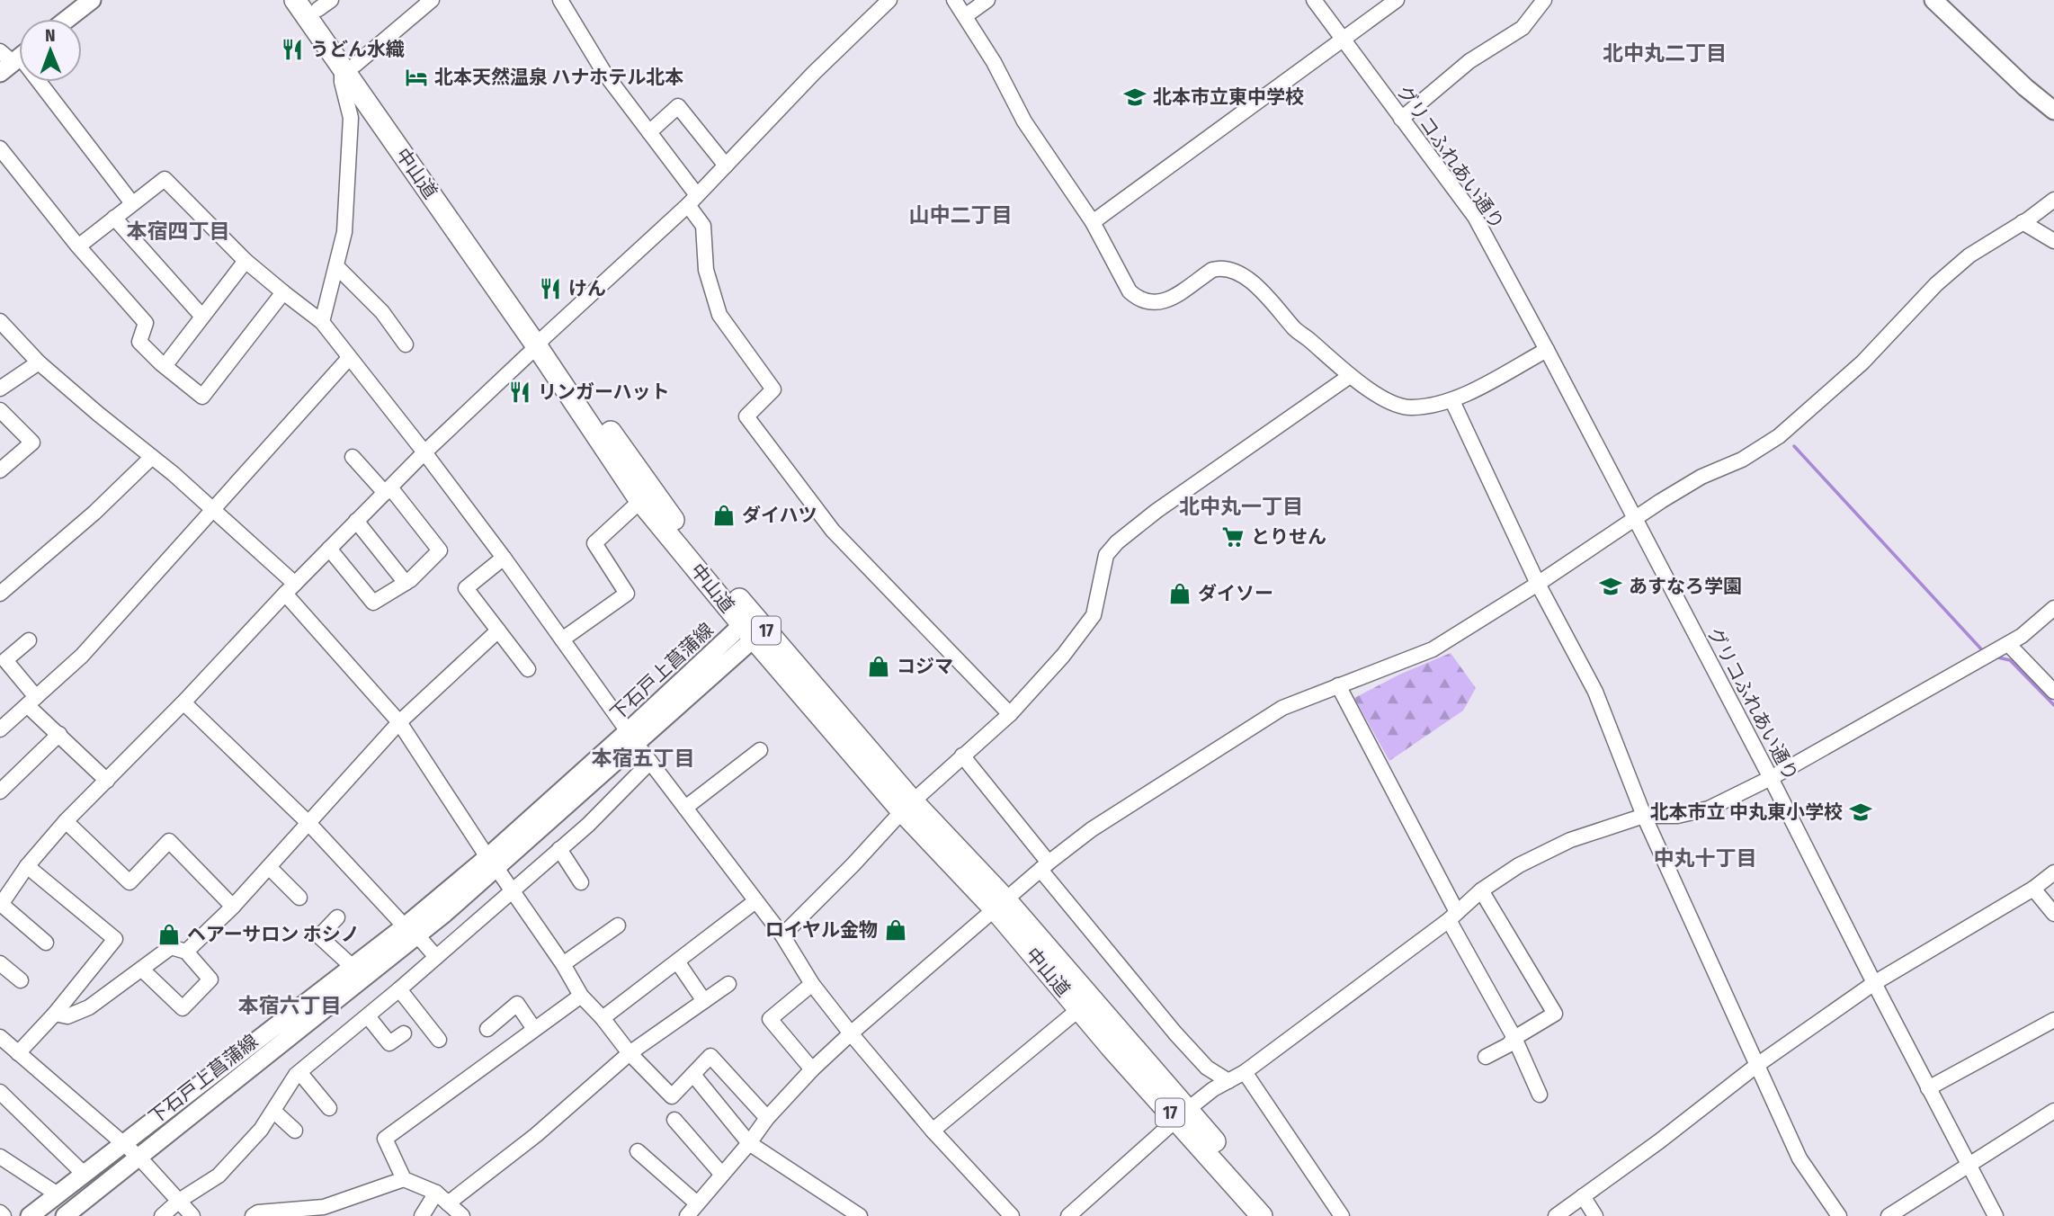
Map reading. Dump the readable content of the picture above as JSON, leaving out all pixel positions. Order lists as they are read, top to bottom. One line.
{"streets":{"highway":["中山道","17"],"main road":["下石戸上菖蒲線"],"street":["グリコふれあい通り"]},"crossings":[["中山道","下石戸上菖蒲線"]],"districts":["北中丸二丁目","山中二丁目","本宿四丁目","北中丸一丁目","本宿五丁目","中丸十丁目","本宿六丁目"],"places":{"restaurant":["うどん水織","けん","リンガーハット"],"hotel":["北本天然温泉 ハナホテル北本"],"school or university":["北本市立東中学校","あすなろ学園","北本市立 中丸東小学校"],"shop":["ダイハツ","ダイソー","コジマ","ロイヤル金物","ヘアーサロン ホシノ"],"supermarket":["とりせん"]},"north":"top"}
